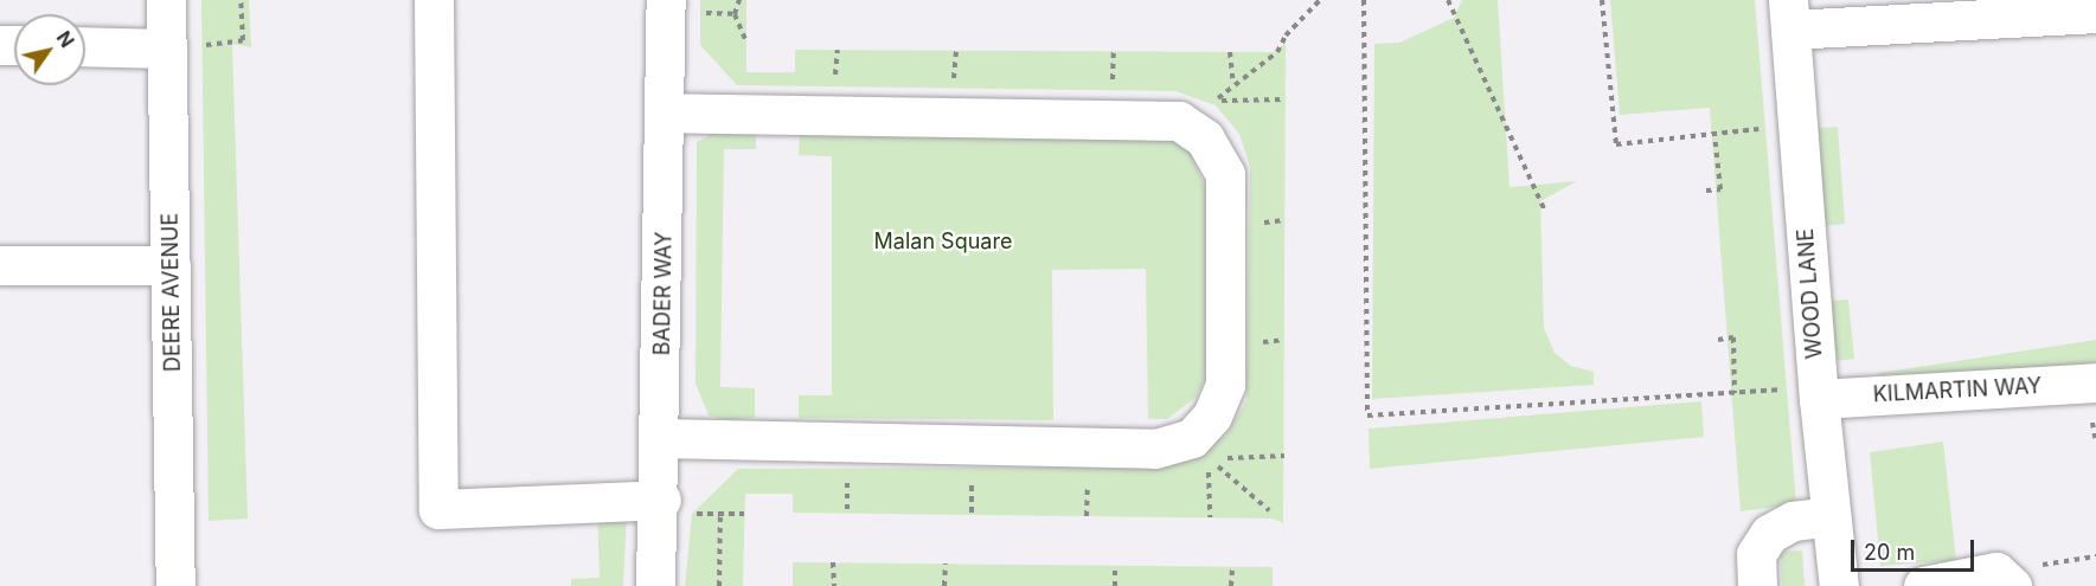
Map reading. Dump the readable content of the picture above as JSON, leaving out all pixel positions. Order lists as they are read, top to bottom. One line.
{"streets":{"street":["DEERE AVENUE","BADER WAY","WOOD LANE","KILMARTIN WAY"]},"crossings":[["WOOD LANE","KILMARTIN WAY"]],"parks":["Malan Square"],"scale_bar":"20 m","north":"top right"}
